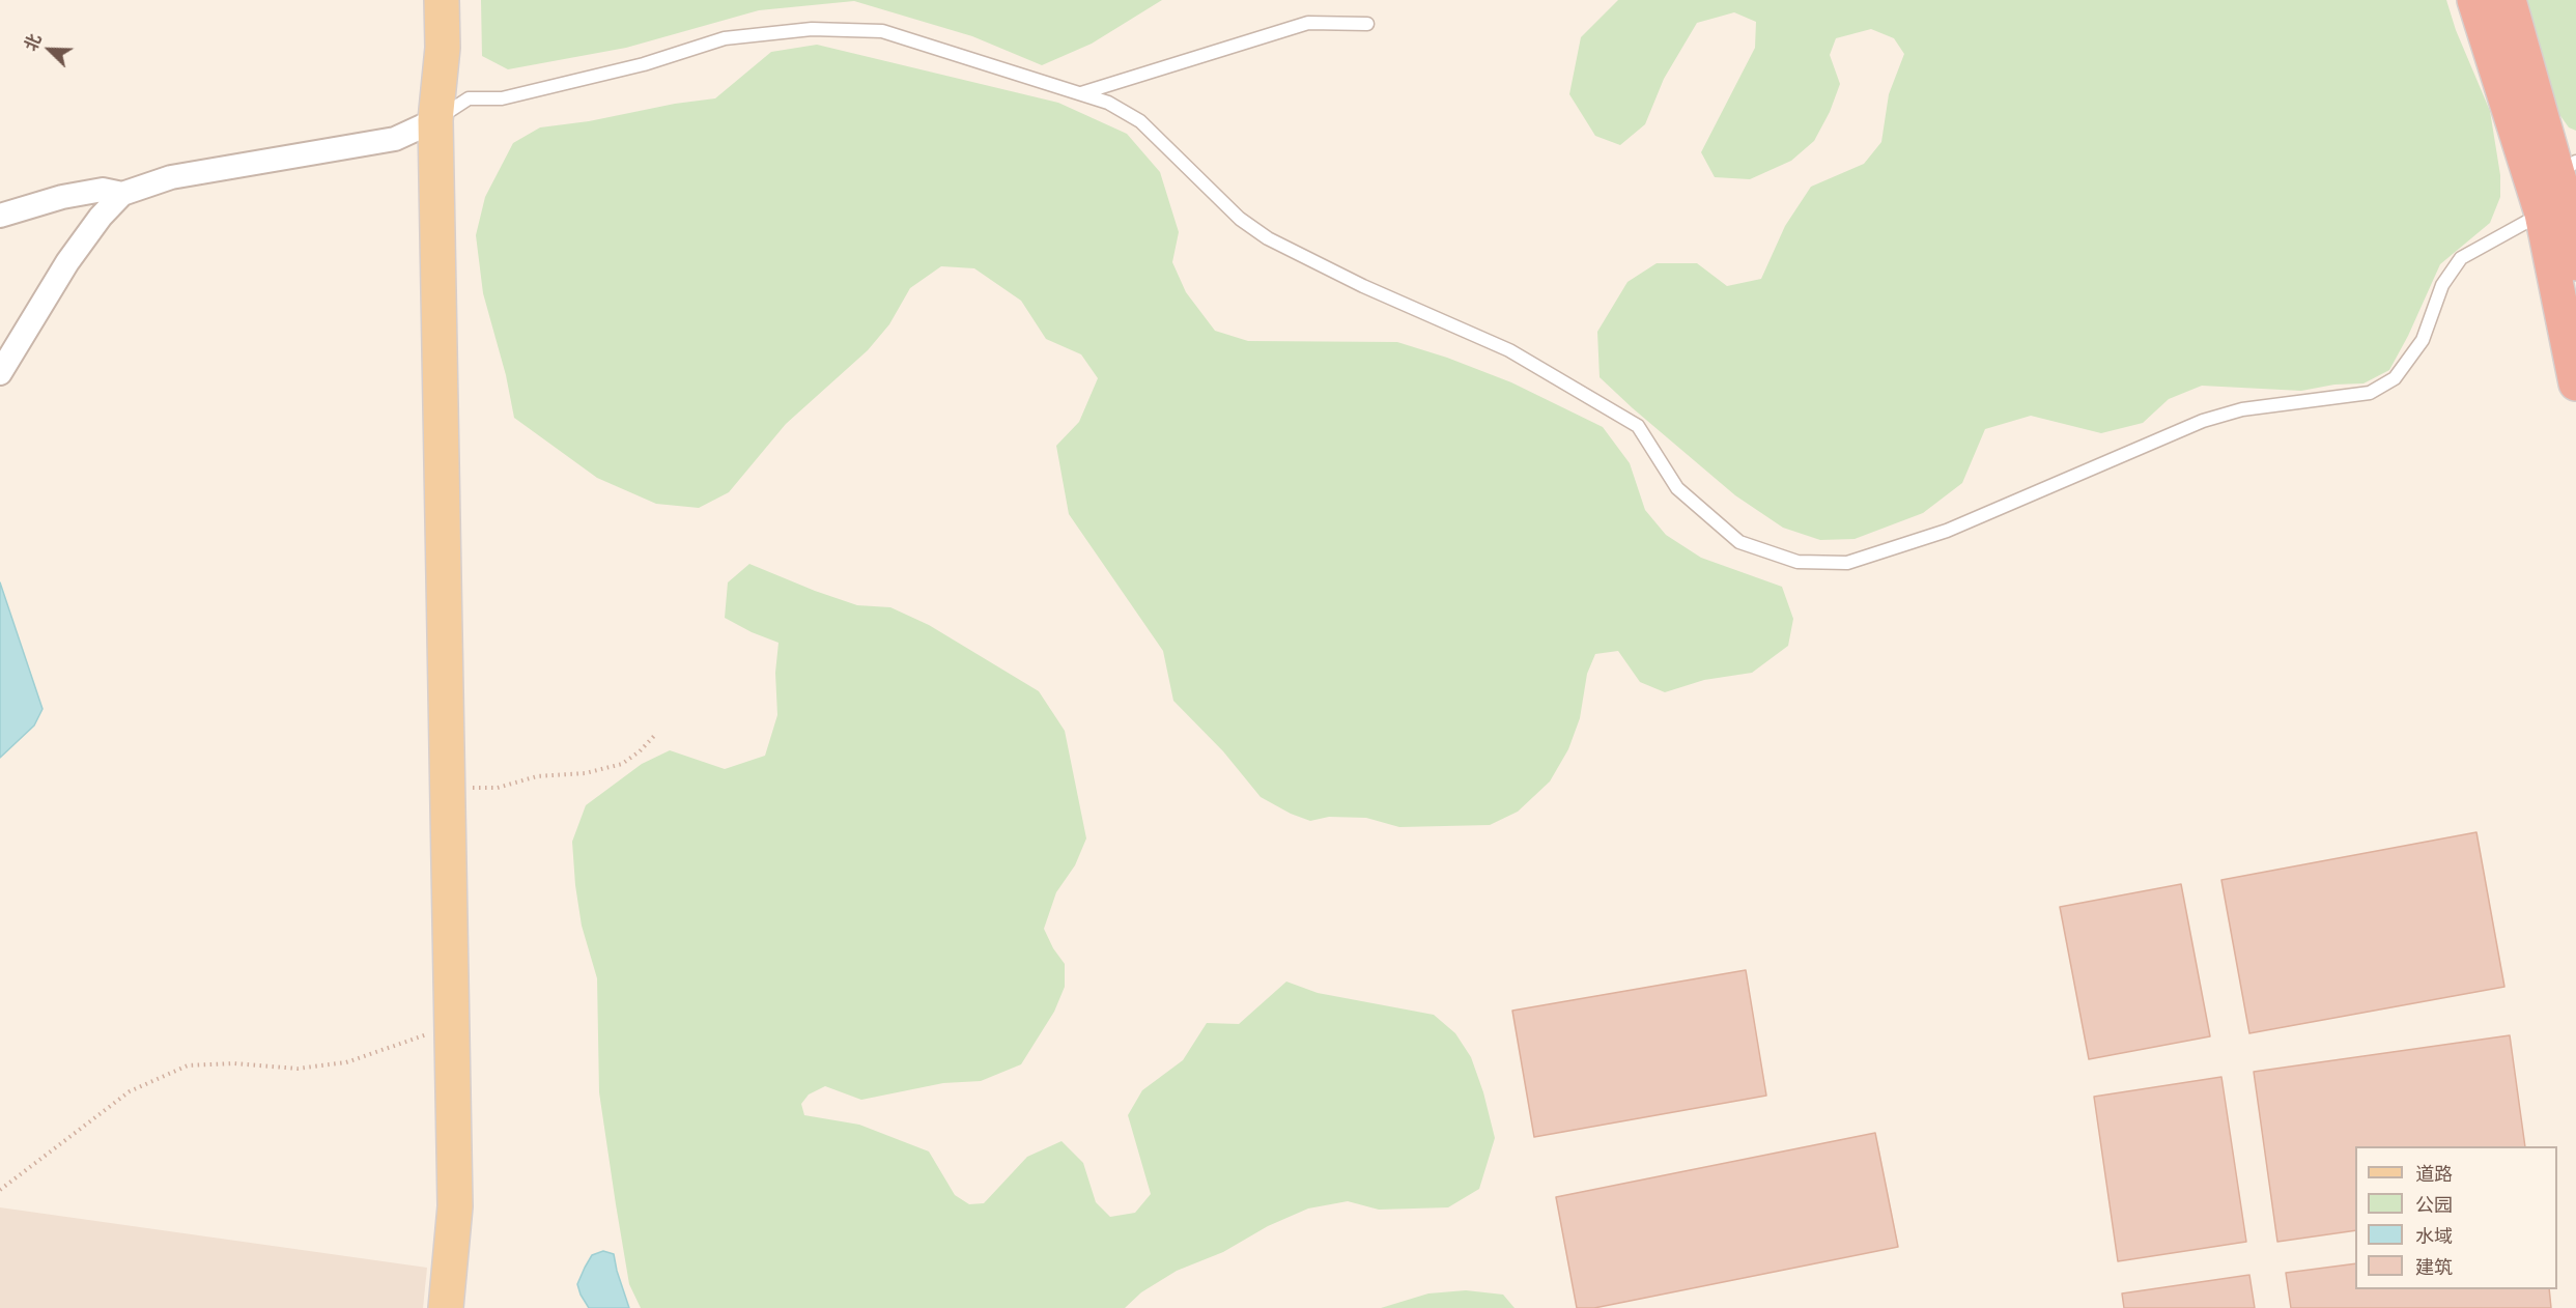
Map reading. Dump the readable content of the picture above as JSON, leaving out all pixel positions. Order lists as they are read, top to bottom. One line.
{"legend":["道路","公园","水域","建筑"],"north":"top left"}
